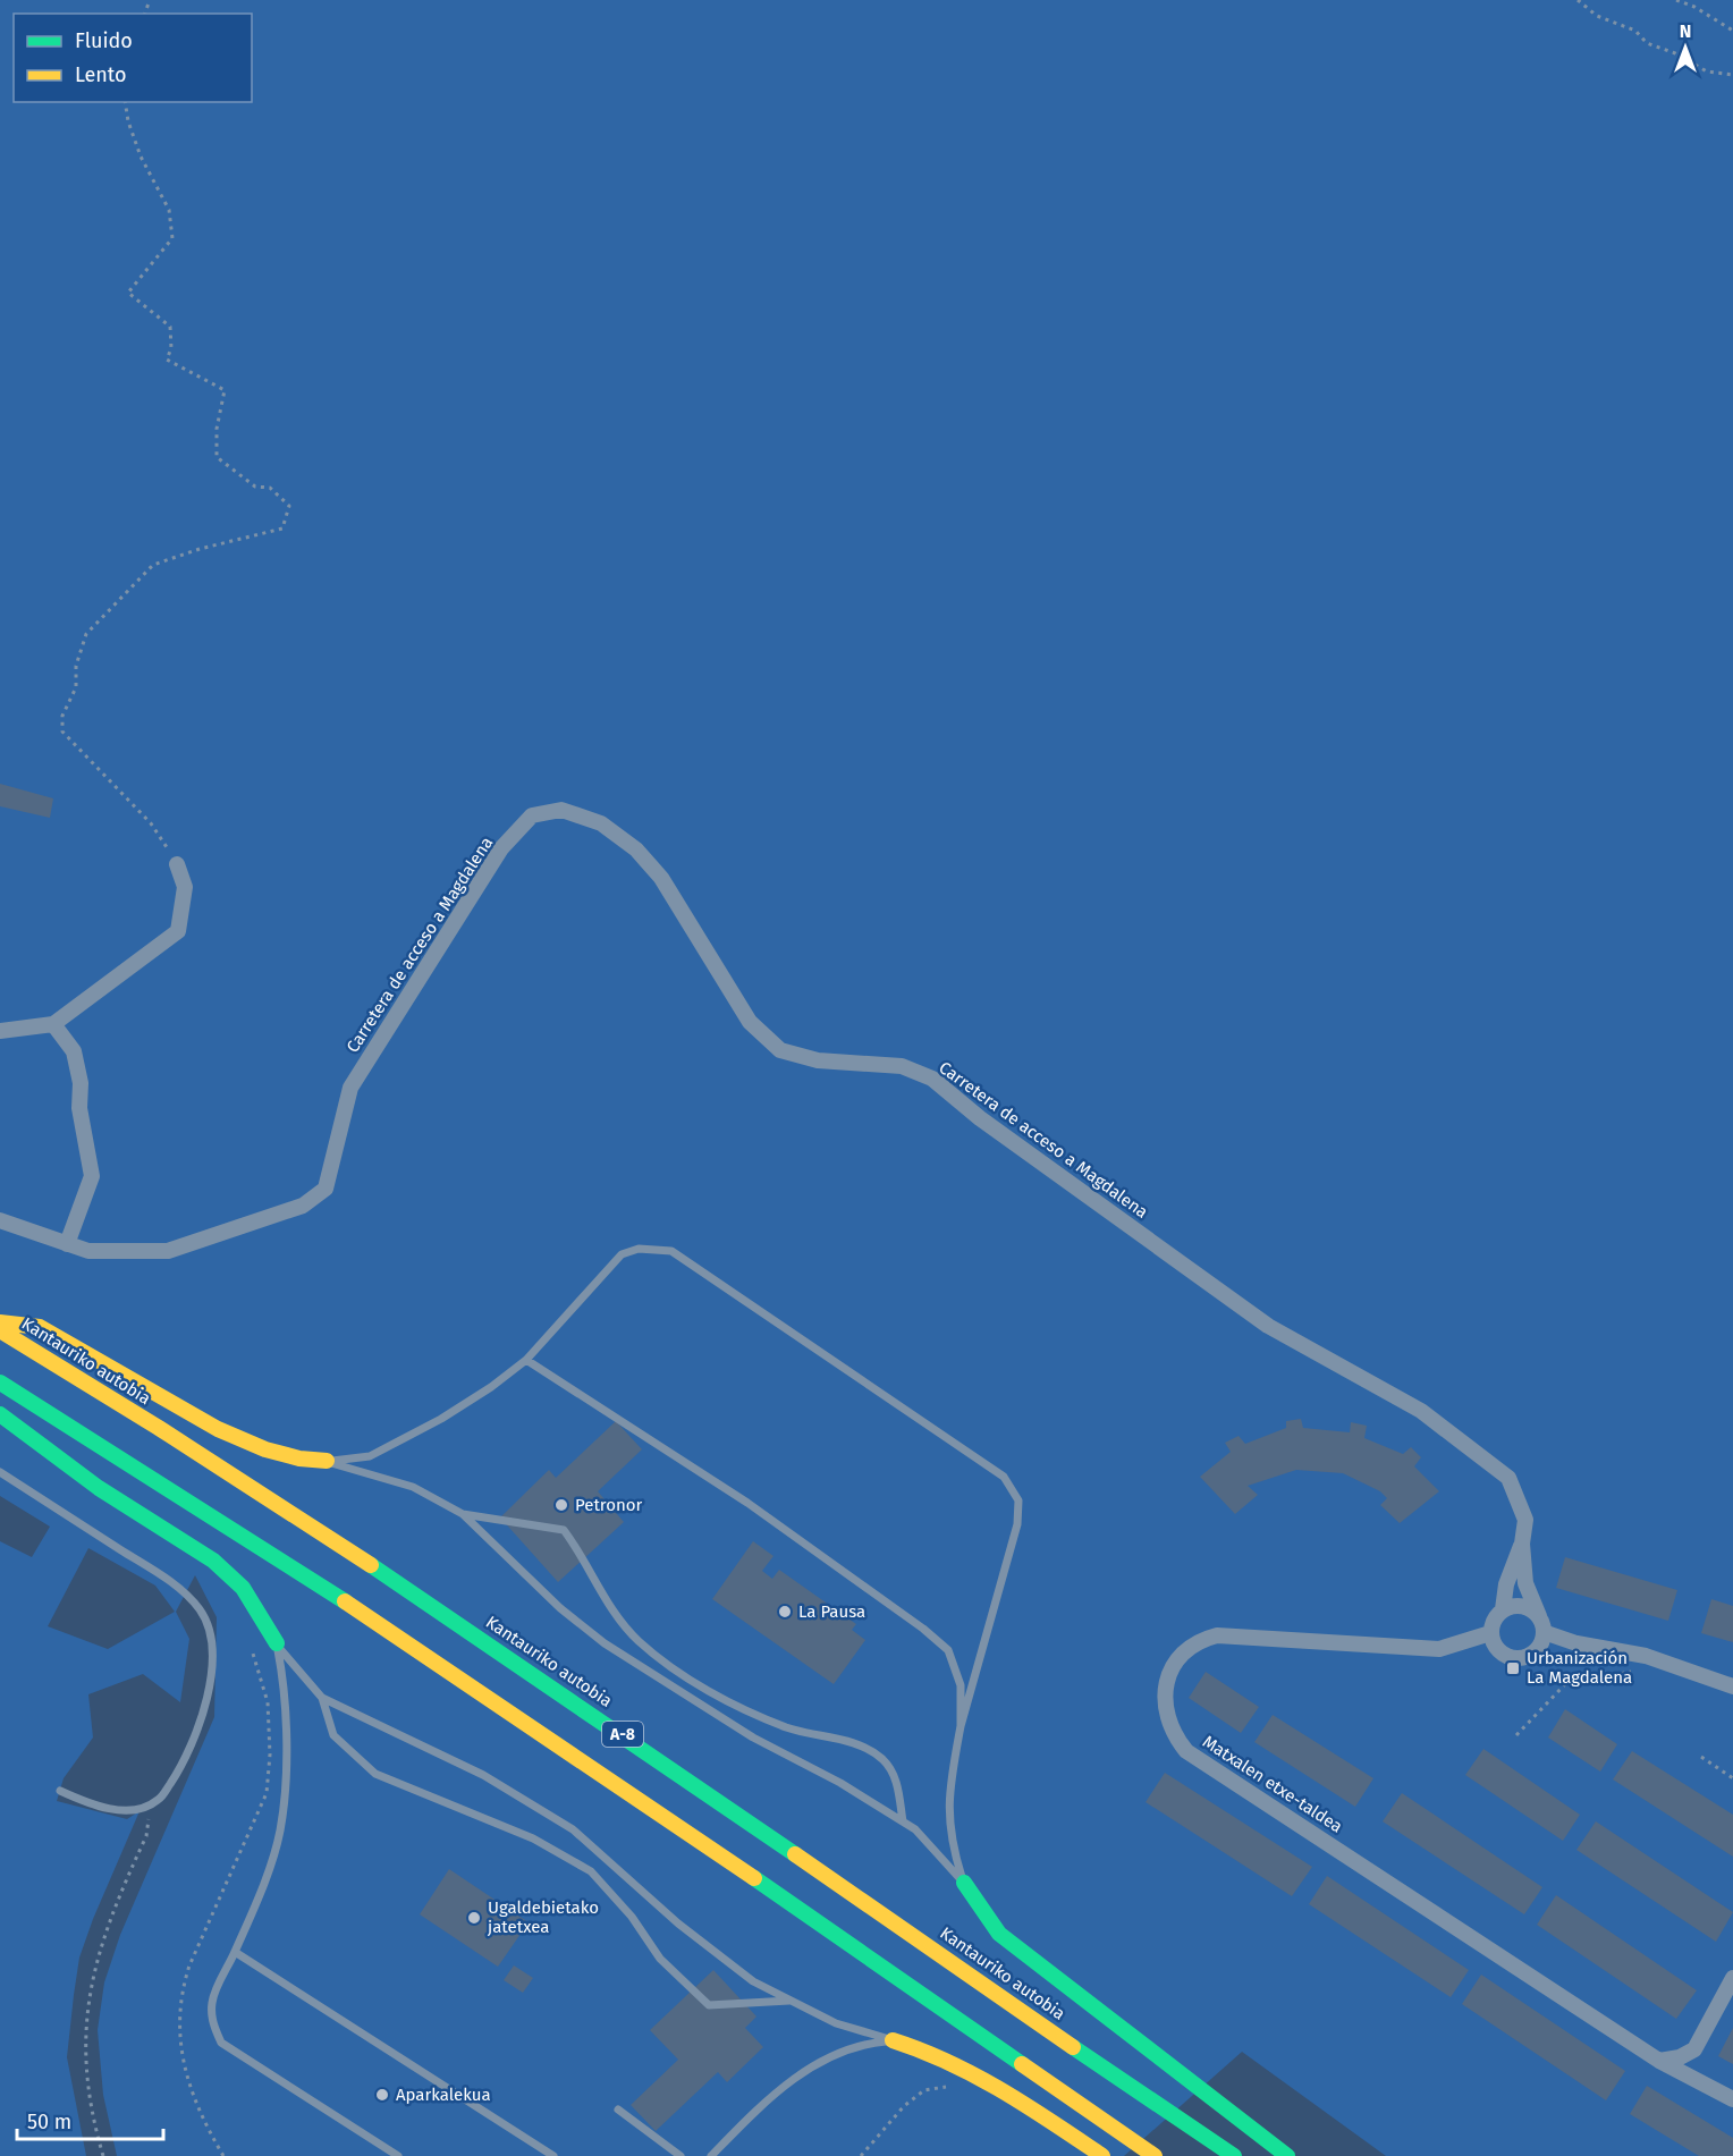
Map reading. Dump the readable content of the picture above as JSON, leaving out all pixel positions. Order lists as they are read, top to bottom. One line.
{"streets":{"highway":["Kantauriko autobia","A-8"],"street":["Carretera de acceso a Magdalena","Matxalen etxe-taldea"]},"crossings":[["Carretera de acceso a Magdalena","Matxalen etxe-taldea"]],"places":{"other":["Petronor","La Pausa","Ugaldebietako jatetxea","Aparkalekua"],"transit":["Urbanización La Magdalena"]},"legend":["Fluido","Lento"],"scale_bar":"50 m","north":"top"}
